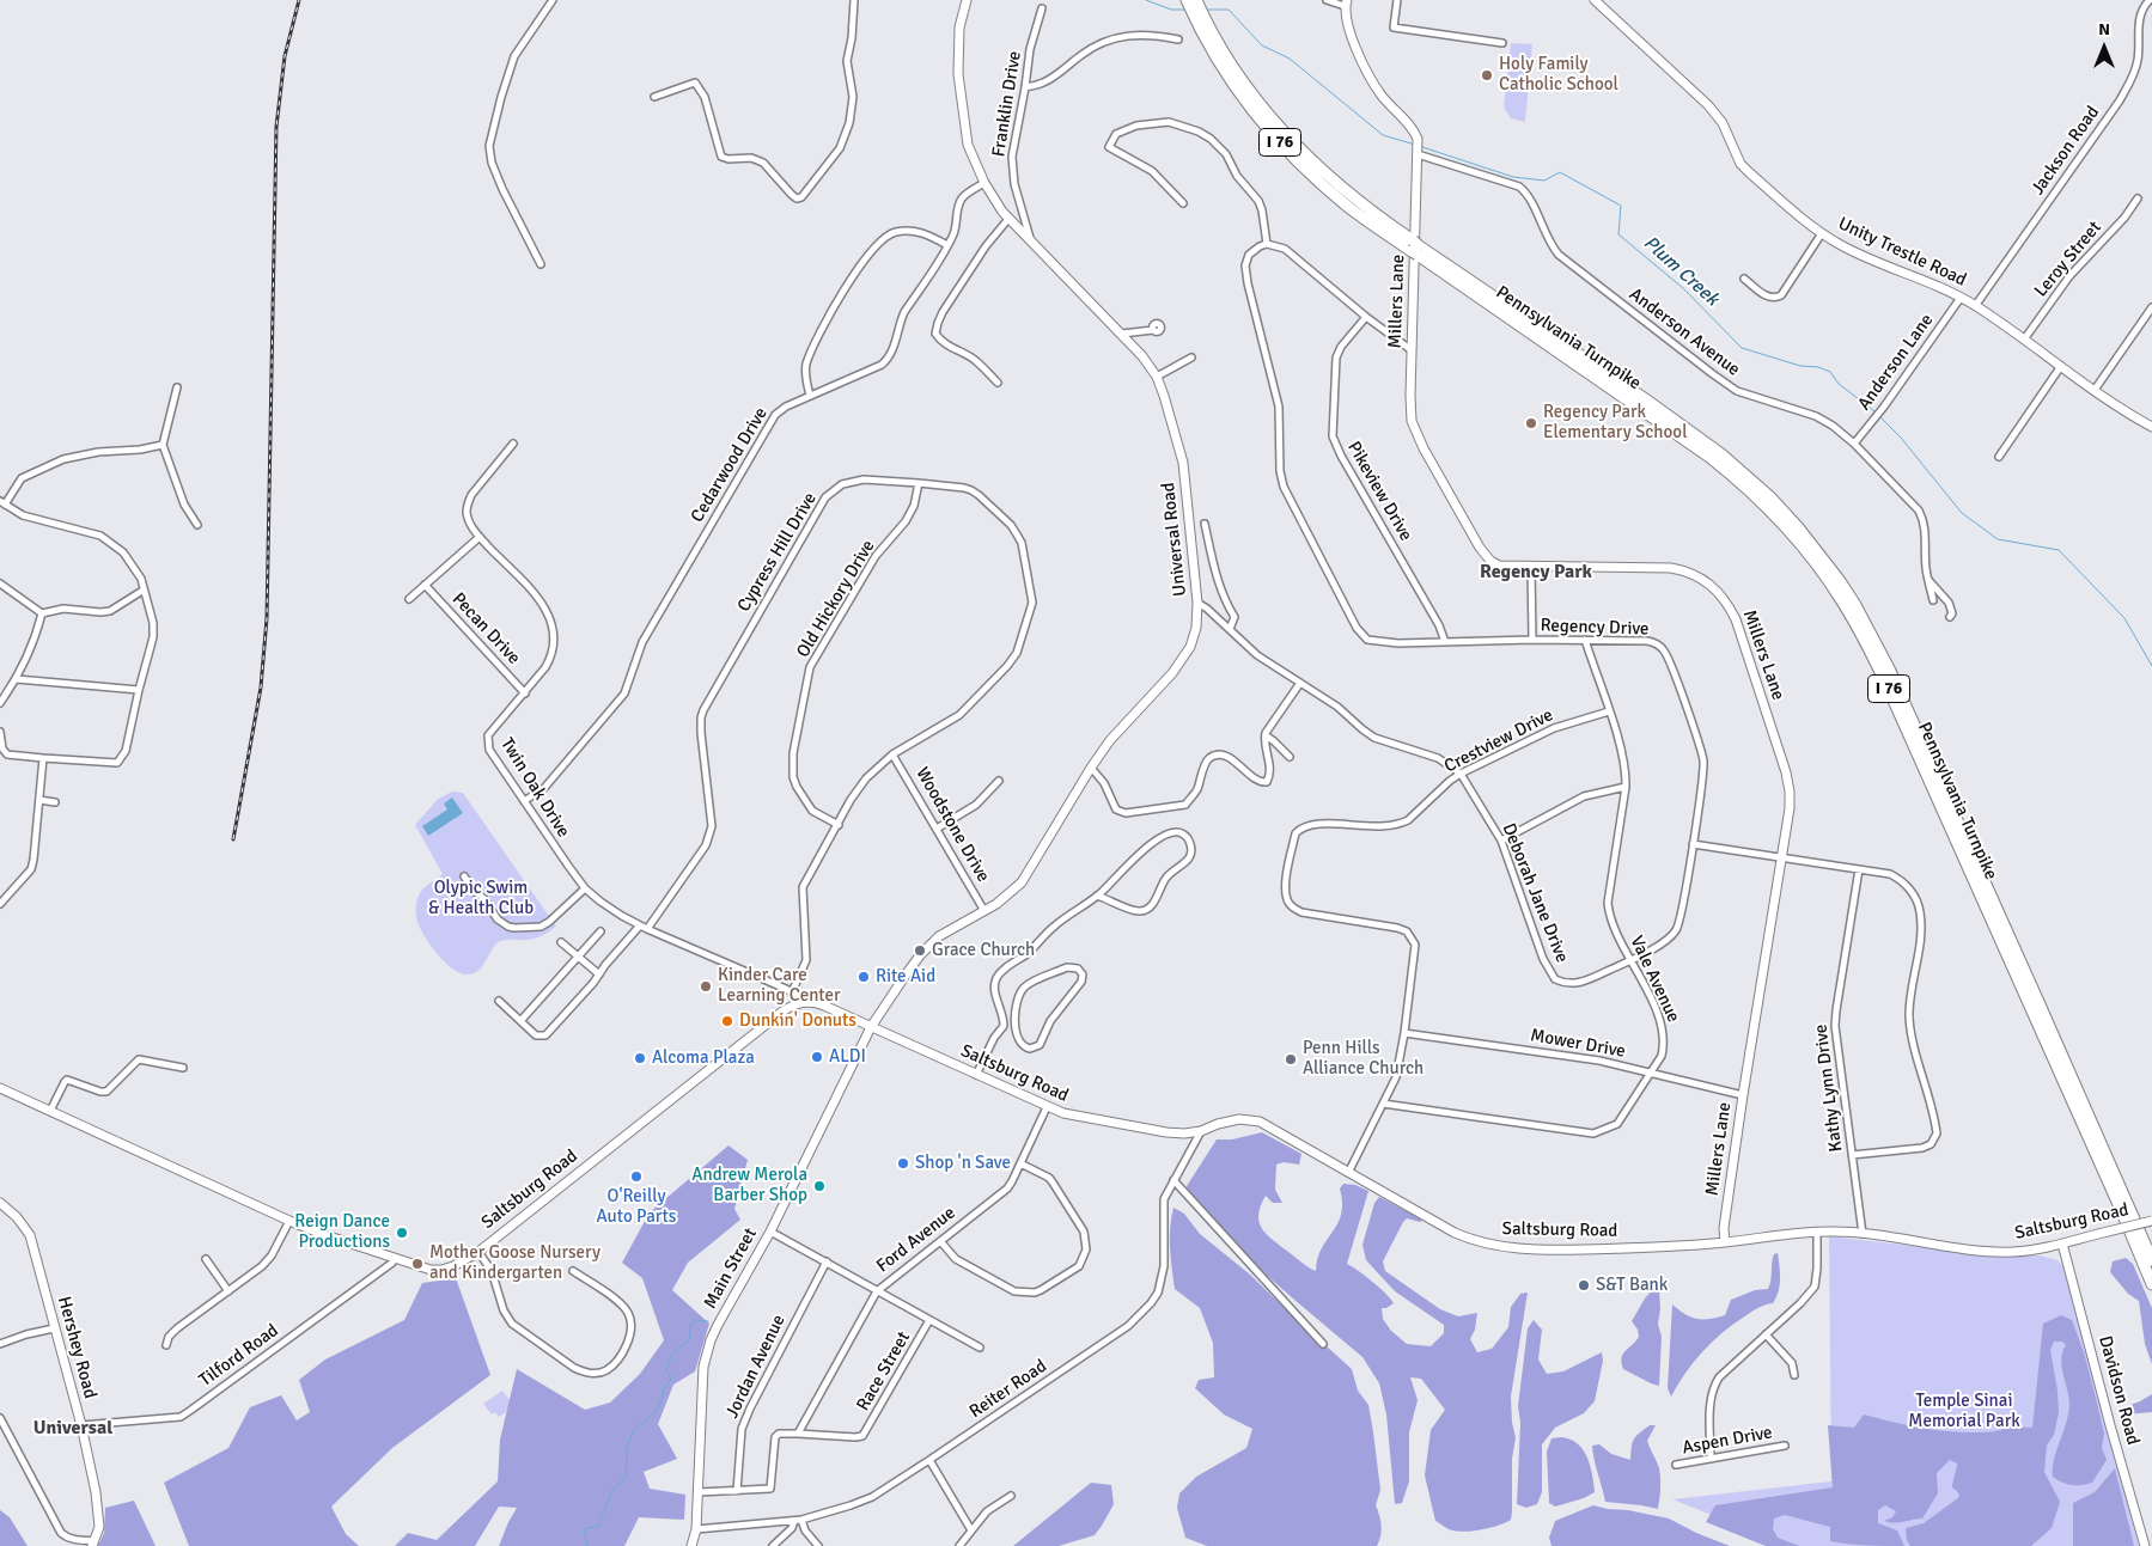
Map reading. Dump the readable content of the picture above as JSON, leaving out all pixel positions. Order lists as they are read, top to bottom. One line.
{"streets":{"highway":["I 76","Pennsylvania Turnpike"],"street":["Franklin Drive","Jackson Road","Unity Trestle Road","Leroy Street","Millers Lane","Anderson Avenue","Anderson Lane","Cedarwood Drive","Pikeview Drive","Universal Road","Cypress Hill Drive","Old Hickory Drive","Regency Drive","Pecan Drive","Crestview Drive","Twin Oak Drive","Woodstone Drive","Deborah Jane Drive","Vale Avenue","Mower Drive","Saltsburg Road","Kathy Lynn Drive","Ford Avenue","Main Street","Hershey Road","Tilford Road","Jordan Avenue","Race Street","Reiter Road","Davidson Road","Aspen Drive"]},"crossings":[["Franklin Drive","Universal Road"],["Jackson Road","Unity Trestle Road"],["Unity Trestle Road","Leroy Street"],["Unity Trestle Road","Anderson Lane"],["Millers Lane","Anderson Avenue"],["Millers Lane","Mower Drive"],["Millers Lane","Saltsburg Road"],["Anderson Avenue","Anderson Lane"],["Cedarwood Drive","Universal Road"],["Cedarwood Drive","Twin Oak Drive"],["Pikeview Drive","Regency Drive"],["Universal Road","Woodstone Drive"],["Universal Road","Deborah Jane Drive"],["Universal Road","Saltsburg Road"],["Universal Road","Main Street"],["Cypress Hill Drive","Old Hickory Drive"],["Cypress Hill Drive","Twin Oak Drive"],["Cypress Hill Drive","Woodstone Drive"],["Regency Drive","Deborah Jane Drive"],["Regency Drive","Vale Avenue"],["Pecan Drive","Twin Oak Drive"],["Crestview Drive","Deborah Jane Drive"],["Crestview Drive","Vale Avenue"],["Crestview Drive","Mower Drive"],["Crestview Drive","Saltsburg Road"],["Twin Oak Drive","Saltsburg Road"],["Deborah Jane Drive","Vale Avenue"],["Vale Avenue","Mower Drive"],["Saltsburg Road","Kathy Lynn Drive"],["Saltsburg Road","Ford Avenue"],["Saltsburg Road","Main Street"],["Saltsburg Road","Tilford Road"],["Saltsburg Road","Reiter Road"],["Saltsburg Road","Davidson Road"],["Ford Avenue","Race Street"],["Main Street","Reiter Road"],["Hershey Road","Tilford Road"]],"districts":["Regency Park","Universal"],"water":["Plum Creek"],"parks":["Olypic Swim & Health Club","Temple Sinai Memorial Park"],"places":["Holy Family Catholic School","Regency Park Elementary School","Grace Church","Rite Aid","Kinder Care Learning Center","Dunkin' Donuts","ALDI","Alcoma Plaza","Penn Hills Alliance Church","Shop 'n Save","O'Reilly Auto Parts","Andrew Merola Barber Shop","Reign Dance Productions","Mother Goose Nursery and Kindergarten","S&T Bank"],"north":"top"}
